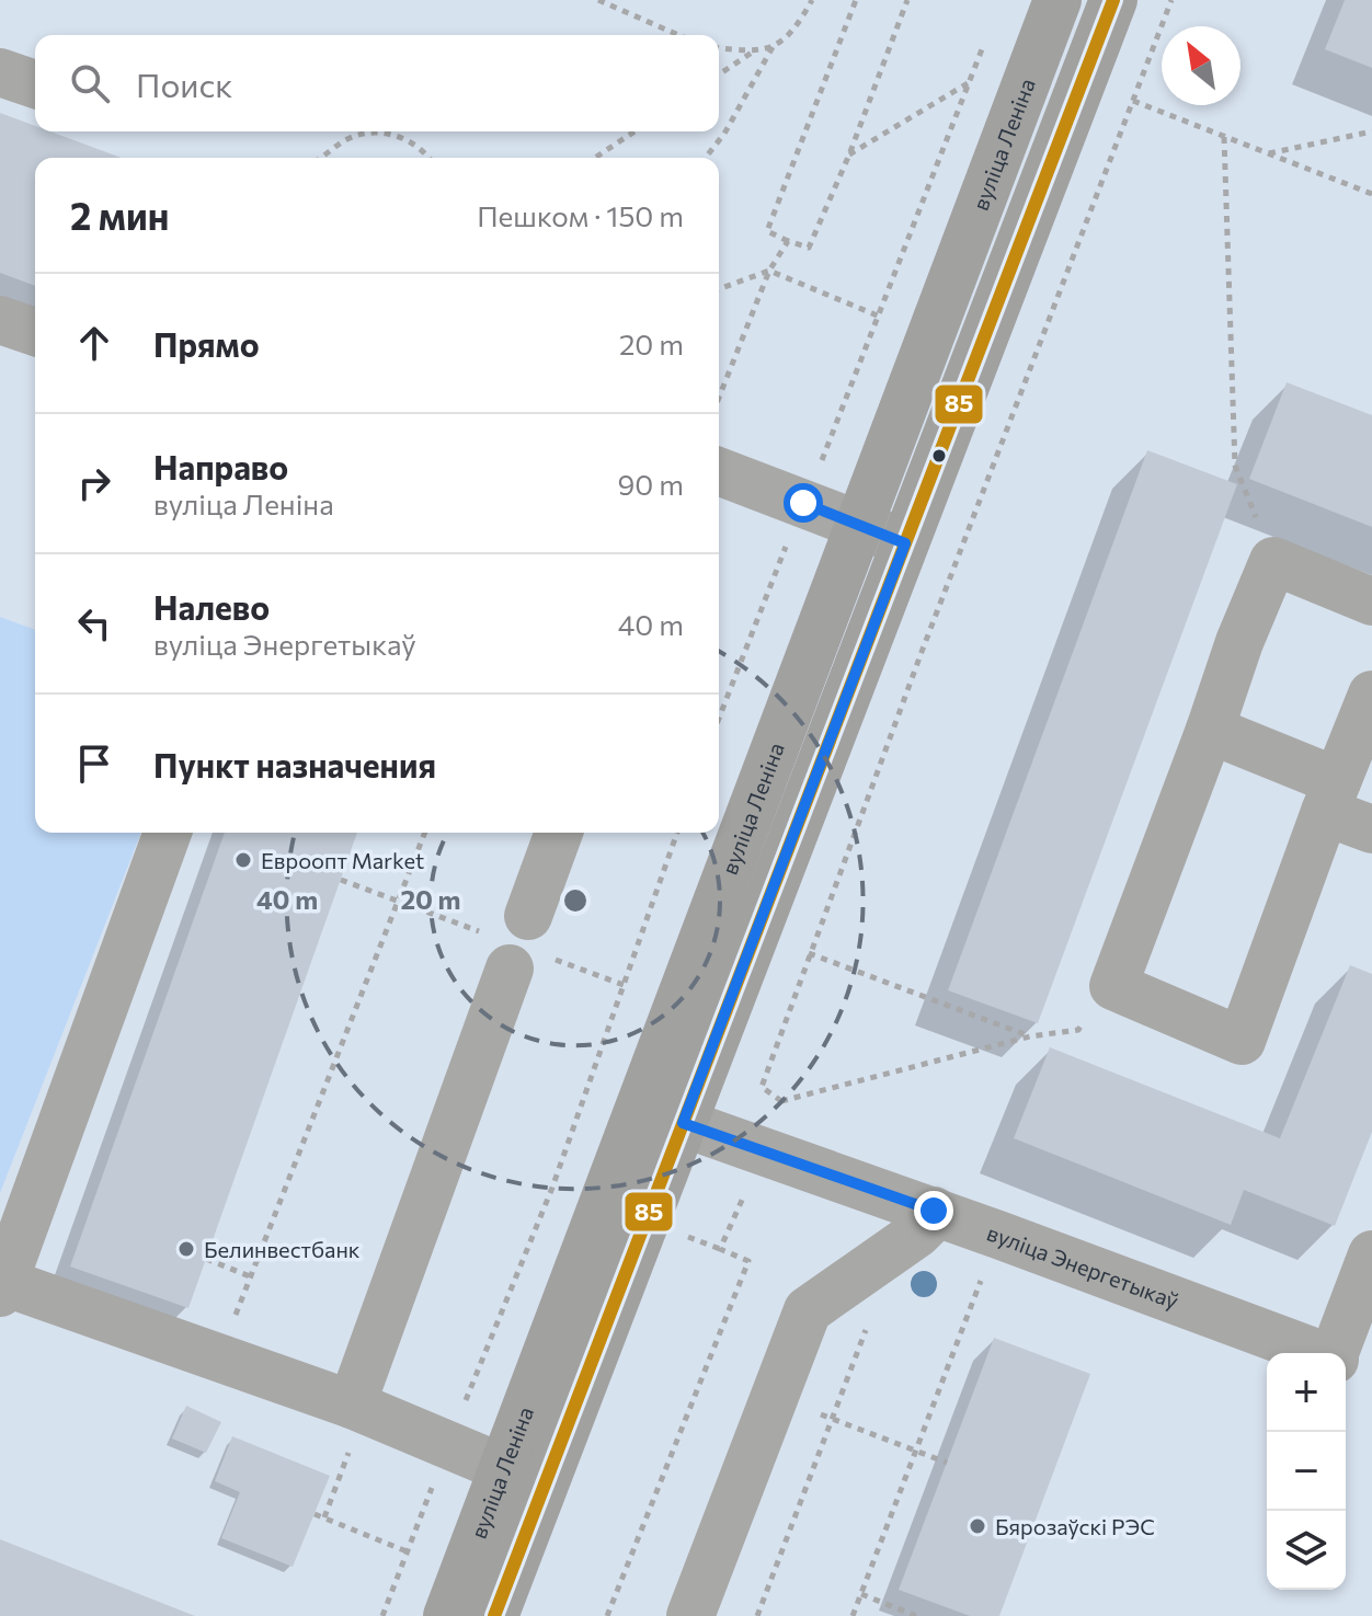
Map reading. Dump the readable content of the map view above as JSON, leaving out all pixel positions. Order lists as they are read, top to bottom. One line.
{"streets":{"main road":["вуліца Леніна"],"street":["вуліца Энергетыкаў"]},"crossings":[["вуліца Леніна","вуліца Энергетыкаў"]],"places":["Евроопт Market","Белинвестбанк","Бярозаўскі РЭС"],"lines":["transit line 85"],"north":"top left","page":{"search":"Поиск","heading":["2 мин","Пешком · 150 m"],"list":[["Прямо","20 m"],["Направо","вуліца Леніна","90 m"],["Налево","вуліца Энергетыкаў","40 m"],"Пункт назначения"],"map_buttons":["+","−"]},"rings":["40 m","20 m"]}
